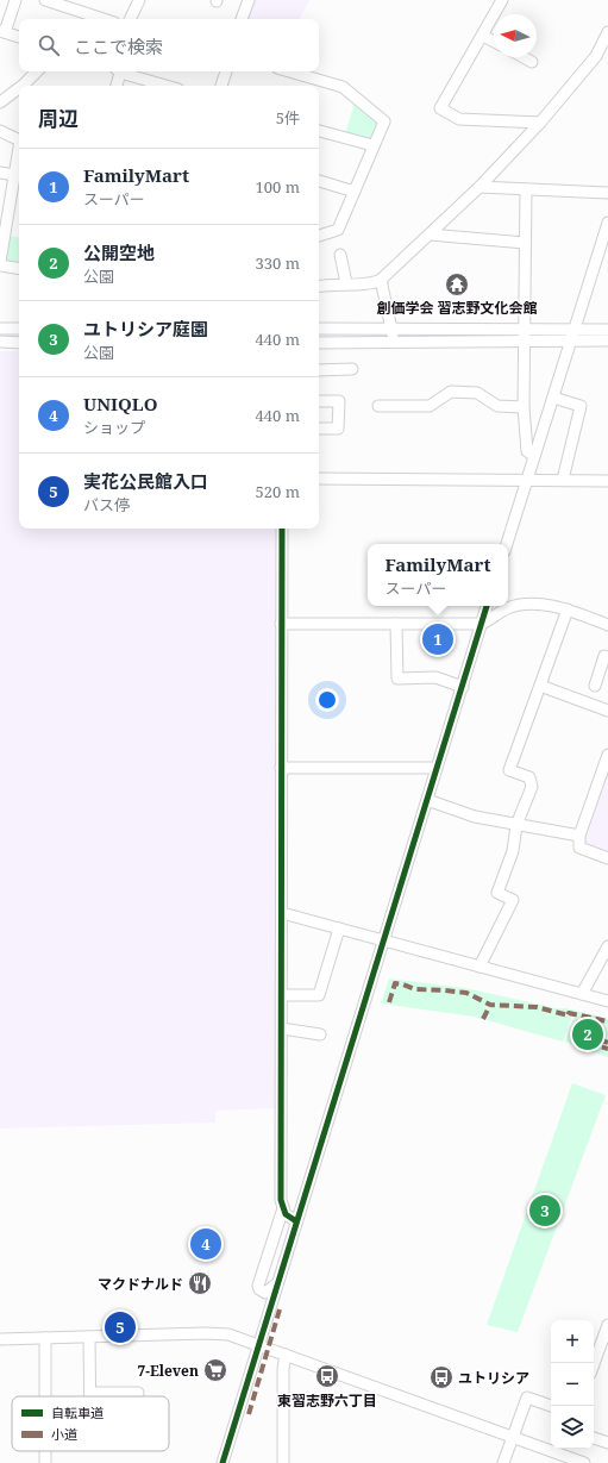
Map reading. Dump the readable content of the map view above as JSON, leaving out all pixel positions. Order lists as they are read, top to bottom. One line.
{"places":{"temple":["創価学会 習志野文化会館"],"restaurant":["マクドナルド"],"supermarket":["7-Eleven"],"bus stop":["東習志野六丁目","ユトリシア"]},"legend":["自転車道","小道"],"north":"left","page":{"search":"ここで検索","heading":["周辺","5件"],"list":[{"mark":"1","name":"FamilyMart","note":"スーパー","value":"100 m"},{"mark":"2","name":"公開空地","note":"公園","value":"330 m"},{"mark":"3","name":"ユトリシア庭園","note":"公園","value":"440 m"},{"mark":"4","name":"UNIQLO","note":"ショップ","value":"440 m"},{"mark":"5","name":"実花公民館入口","note":"バス停","value":"520 m"}],"popup":["FamilyMart","スーパー"],"pins":["1","2","3","4","5"],"map_buttons":["+","−"]}}
